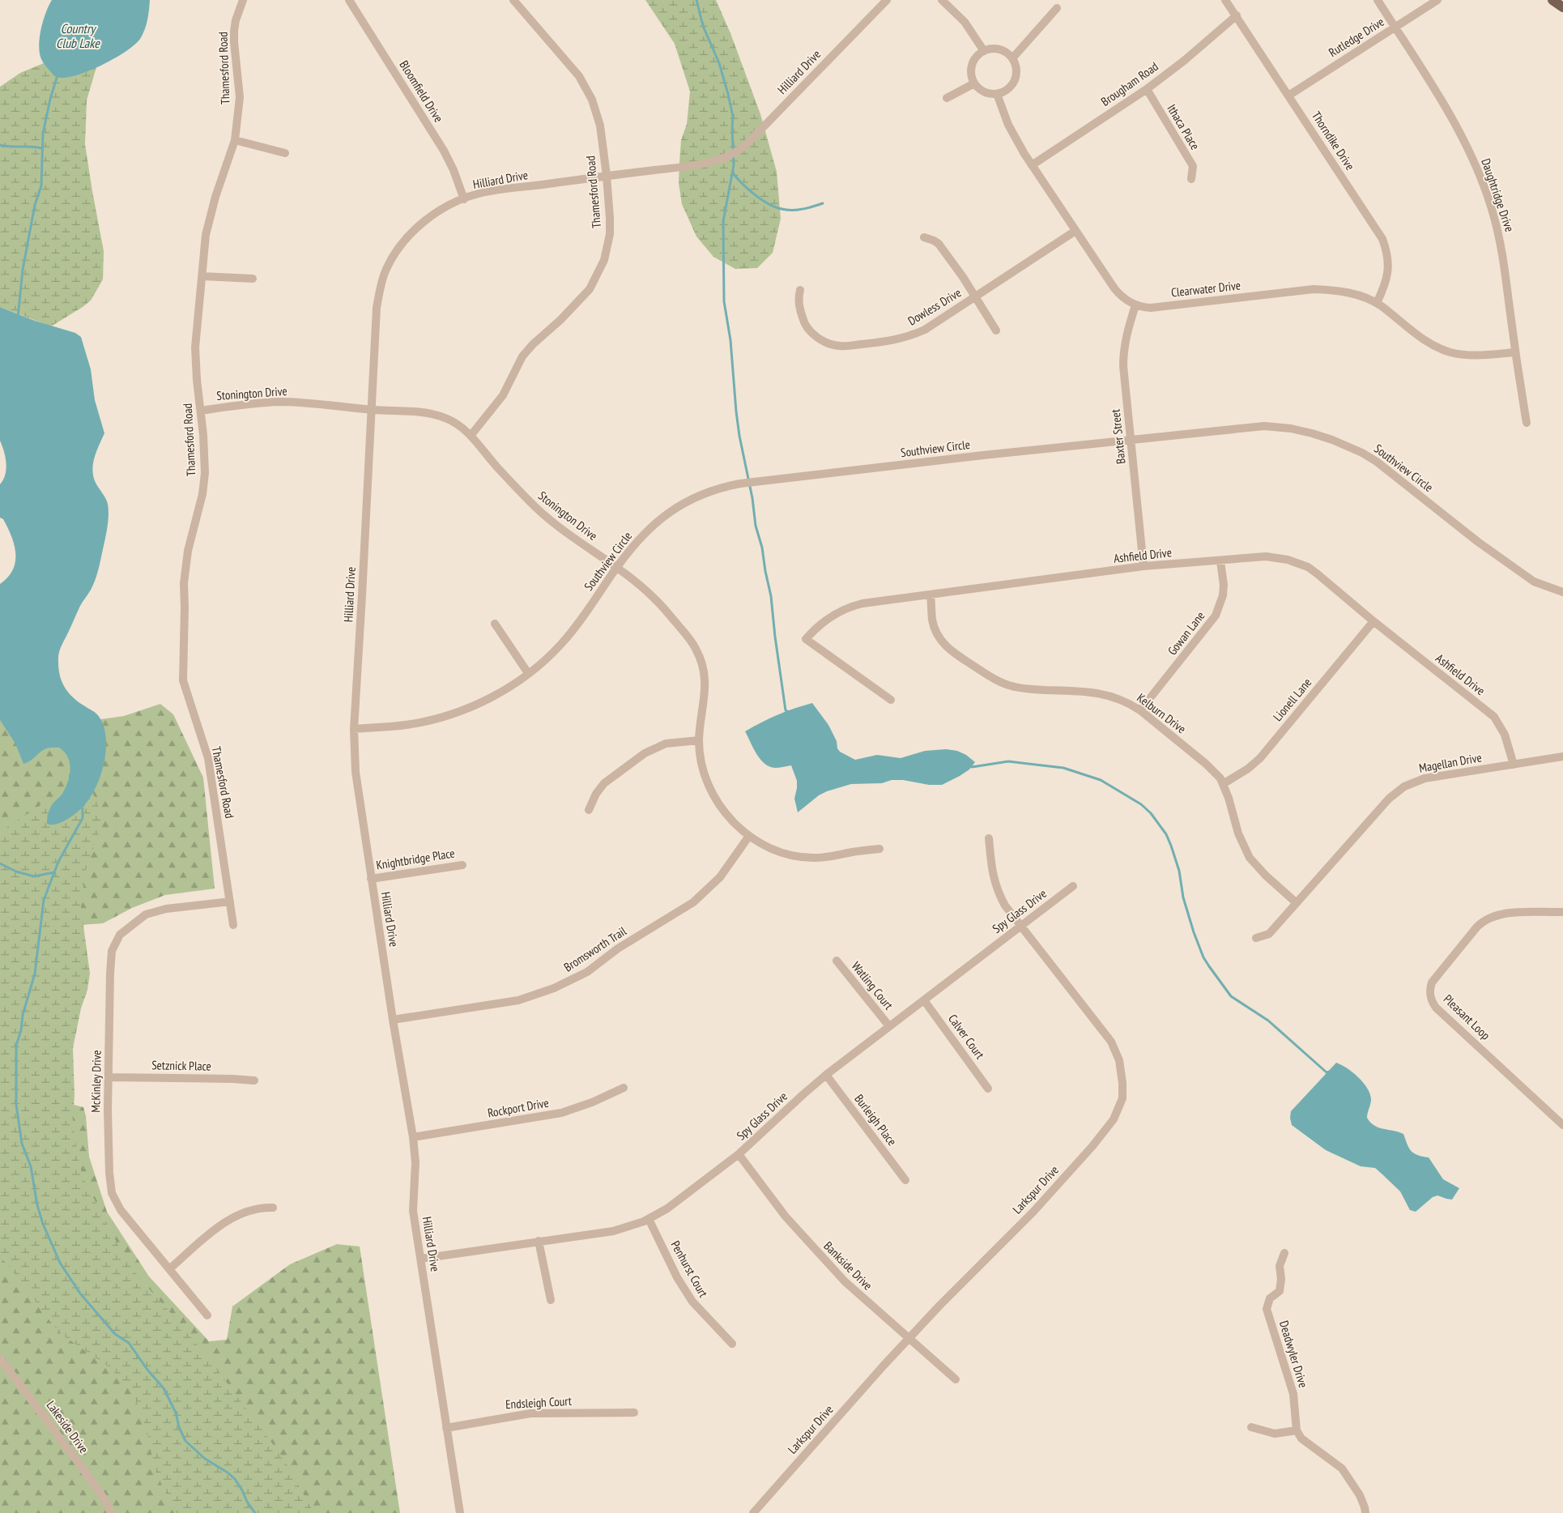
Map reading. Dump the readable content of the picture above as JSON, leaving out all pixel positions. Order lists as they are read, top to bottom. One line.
{"streets":{"street":["Rutledge Drive","Thamesford Road","Hilliard Drive","Brougham Road","Bloomfield Drive","Ithaca Place","Thorndike Drive","Daughtridge Drive","Clearwater Drive","Dowless Drive","Stonington Drive","Baxter Street","Southview Circle","Ashfield Drive","Gowan Lane","Lionell Lane","Kelburn Drive","Magellan Drive","Knightbridge Place","Spy Glass Drive","Bromsworth Trail","Watling Court","Pleasant Loop","Calver Court","Setznick Place","McKinley Drive","Rockport Drive","Burleigh Place","Larkspur Drive","Bankside Drive","Penhurst Court","Deadwyler Drive","Endsleigh Court","Lakeside Drive"]},"crossings":[["Rutledge Drive","Thorndike Drive"],["Rutledge Drive","Daughtridge Drive"],["Thamesford Road","Hilliard Drive"],["Thamesford Road","Stonington Drive"],["Thamesford Road","McKinley Drive"],["Hilliard Drive","Bloomfield Drive"],["Hilliard Drive","Stonington Drive"],["Hilliard Drive","Southview Circle"],["Hilliard Drive","Knightbridge Place"],["Hilliard Drive","Spy Glass Drive"],["Hilliard Drive","Bromsworth Trail"],["Hilliard Drive","Rockport Drive"],["Hilliard Drive","Endsleigh Court"],["Brougham Road","Ithaca Place"],["Brougham Road","Thorndike Drive"],["Brougham Road","Clearwater Drive"],["Thorndike Drive","Clearwater Drive"],["Daughtridge Drive","Clearwater Drive"],["Clearwater Drive","Dowless Drive"],["Clearwater Drive","Baxter Street"],["Stonington Drive","Southview Circle"],["Stonington Drive","Bromsworth Trail"],["Baxter Street","Southview Circle"],["Baxter Street","Ashfield Drive"],["Ashfield Drive","Gowan Lane"],["Ashfield Drive","Lionell Lane"],["Ashfield Drive","Kelburn Drive"],["Ashfield Drive","Magellan Drive"],["Gowan Lane","Kelburn Drive"],["Lionell Lane","Kelburn Drive"],["Kelburn Drive","Magellan Drive"],["Spy Glass Drive","Watling Court"],["Spy Glass Drive","Calver Court"],["Spy Glass Drive","Burleigh Place"],["Spy Glass Drive","Larkspur Drive"],["Spy Glass Drive","Bankside Drive"],["Spy Glass Drive","Penhurst Court"],["Setznick Place","McKinley Drive"],["Larkspur Drive","Bankside Drive"]],"water":["Country Club Lake"]}
